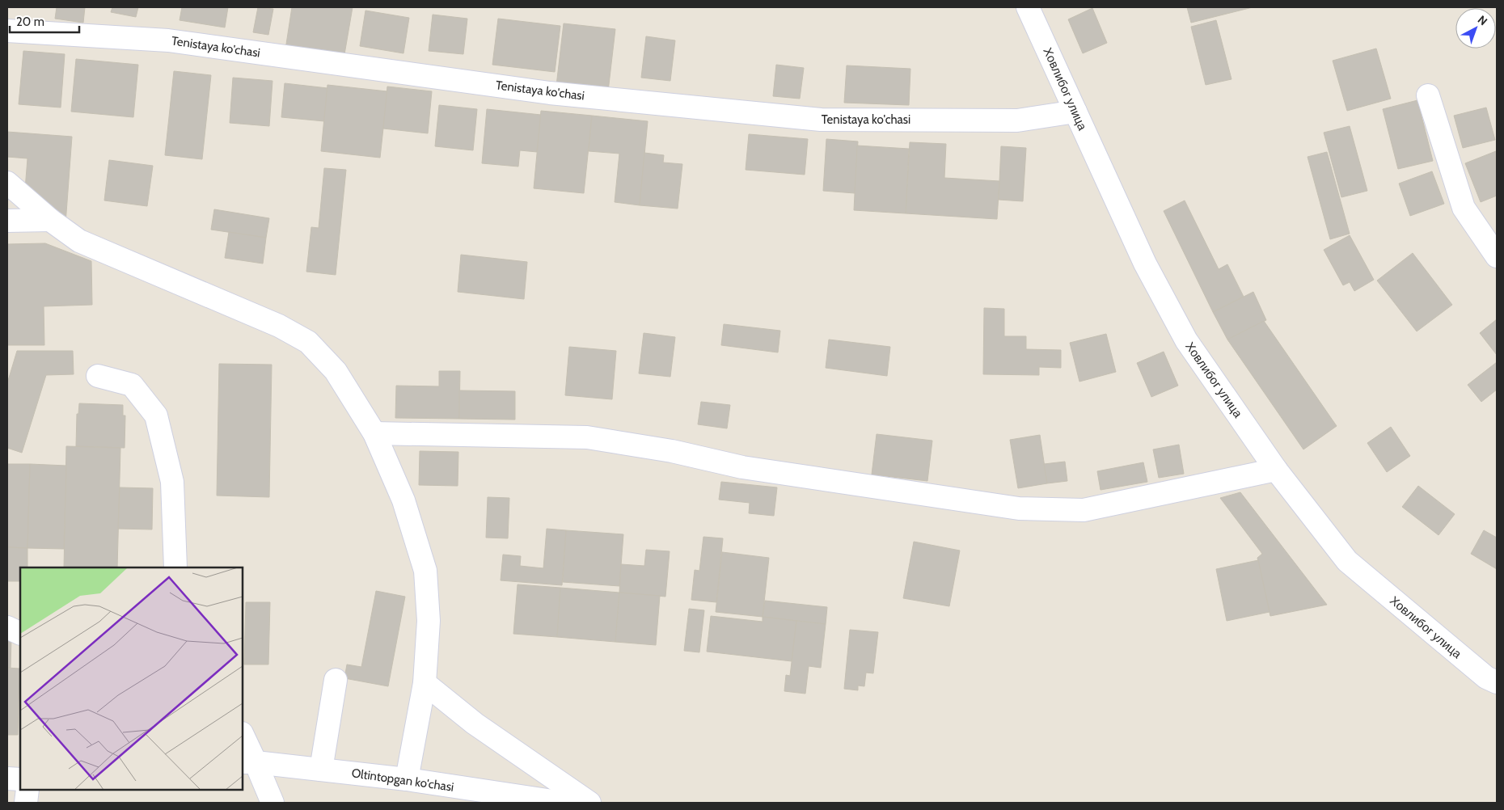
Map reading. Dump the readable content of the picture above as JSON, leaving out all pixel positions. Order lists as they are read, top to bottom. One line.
{"streets":{"street":["Tenistaya ko'chasi","Ховлибог улица","Oltintopgan ko'chasi"]},"crossings":[["Tenistaya ko'chasi","Ховлибог улица"]],"scale_bar":"20 m","north":"top right"}
